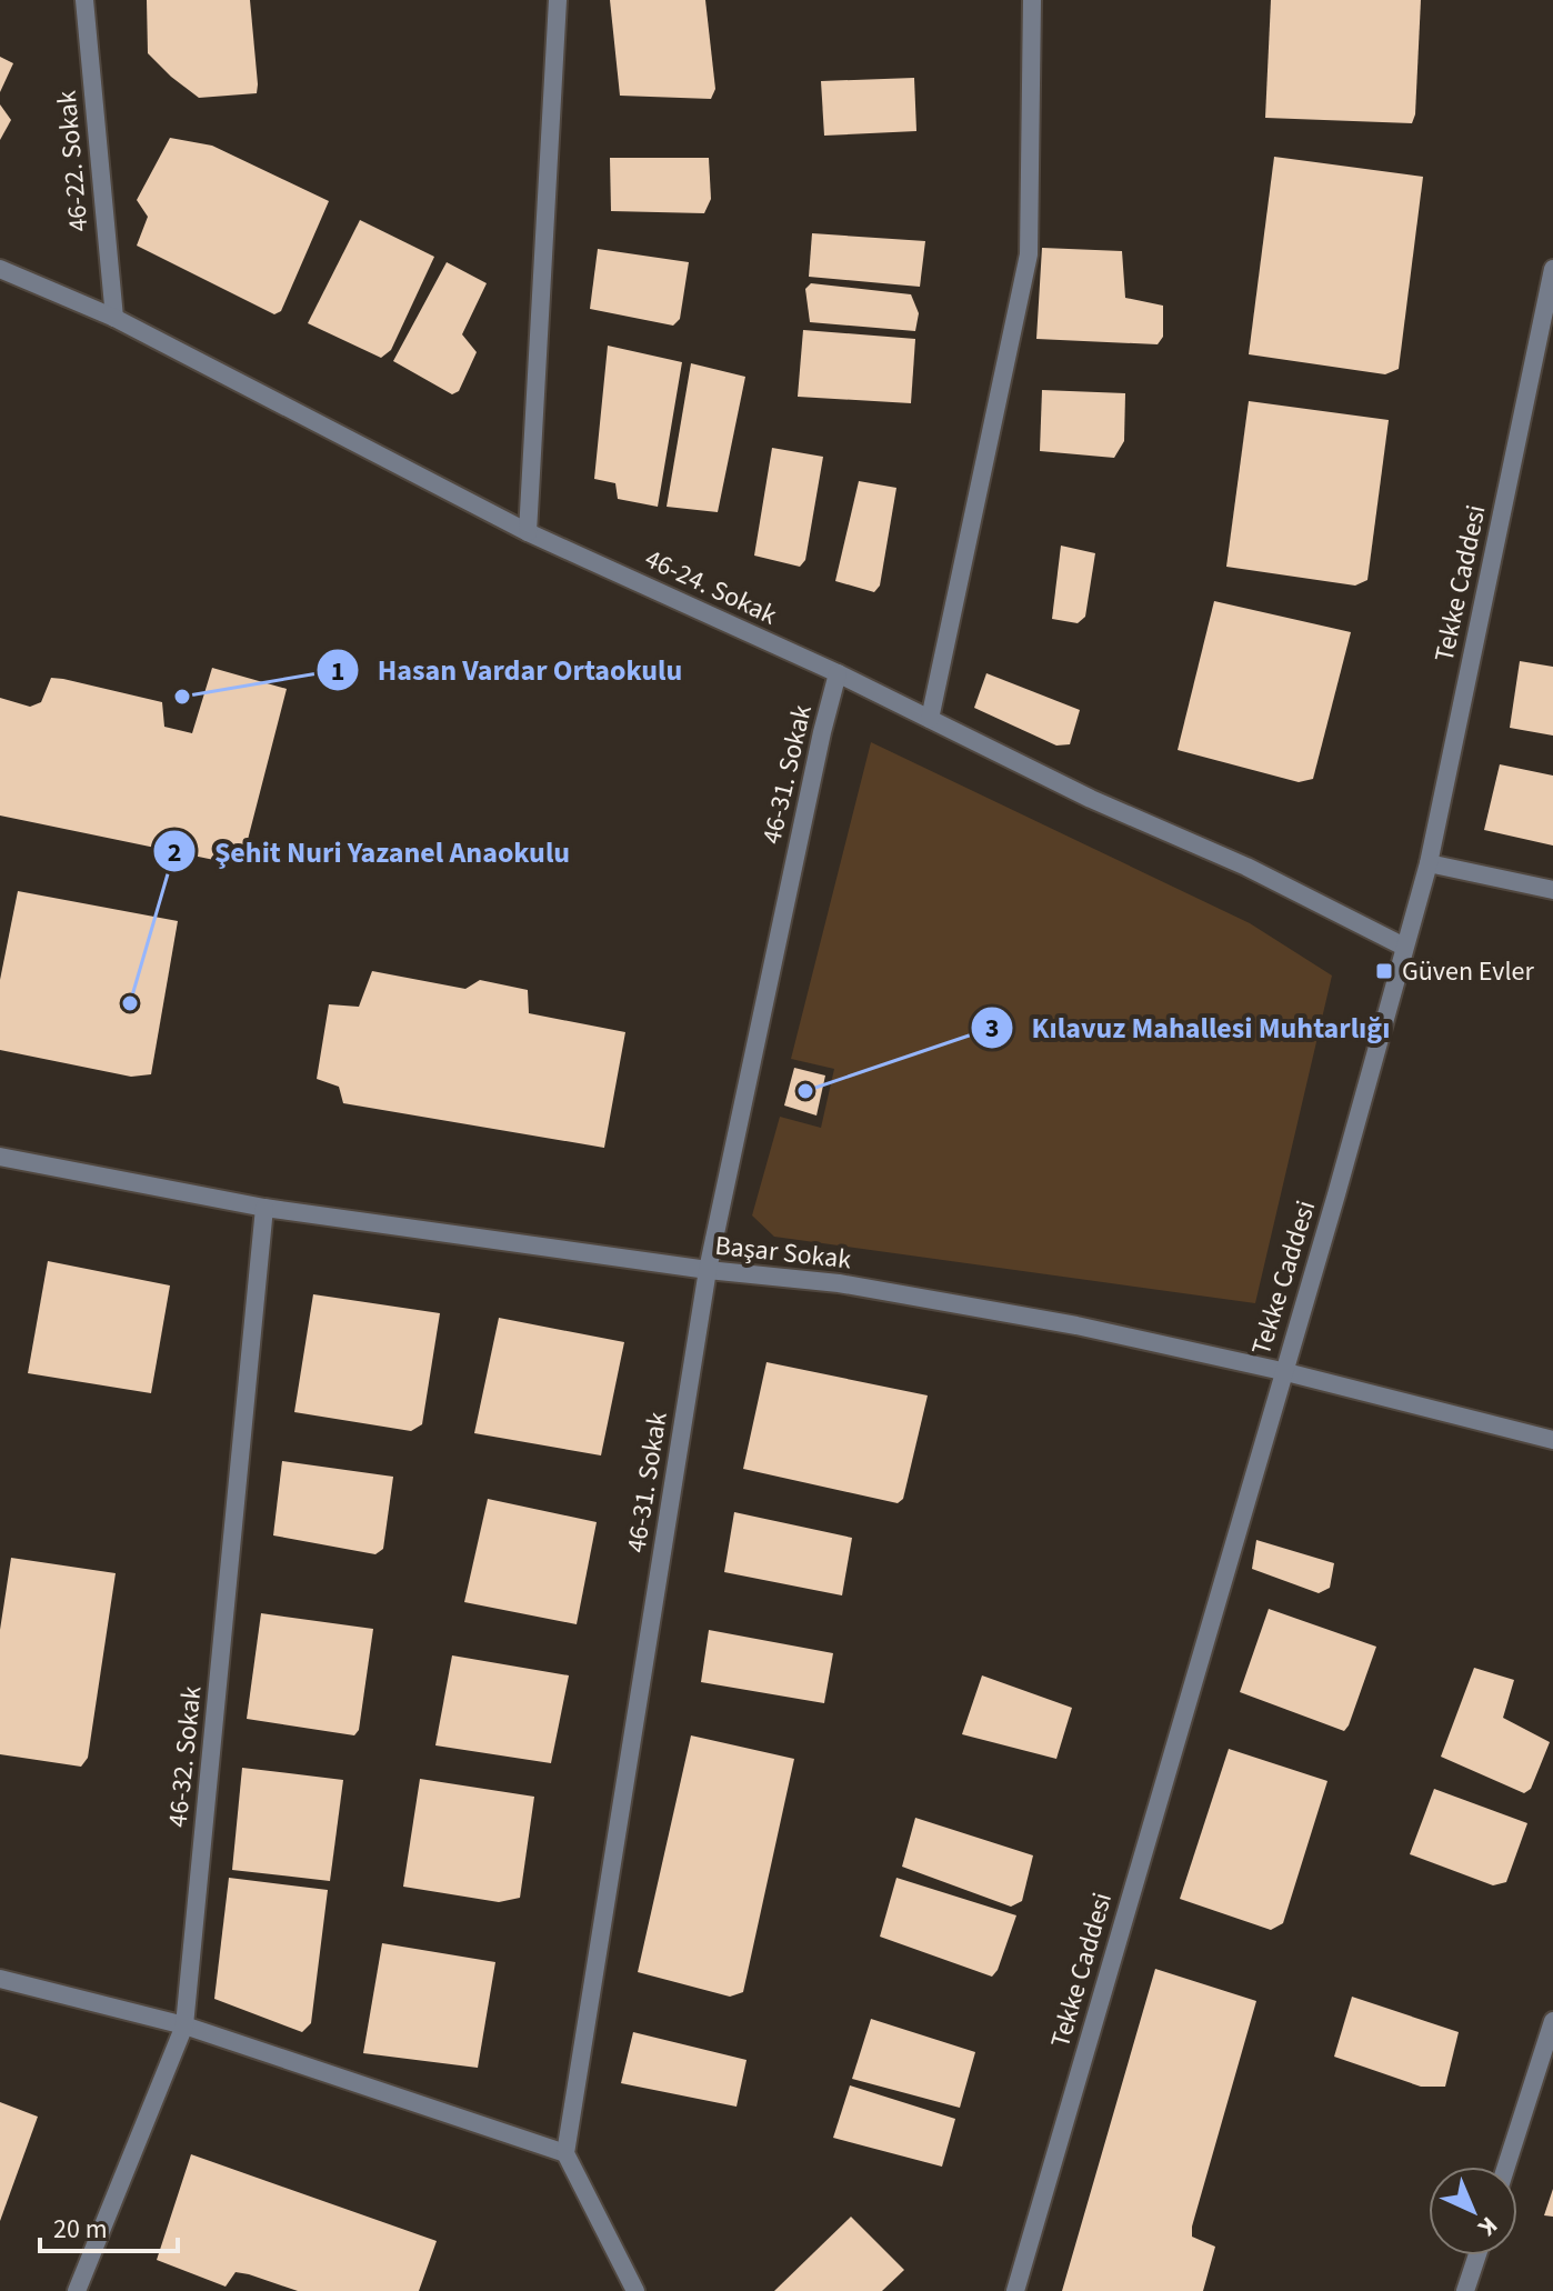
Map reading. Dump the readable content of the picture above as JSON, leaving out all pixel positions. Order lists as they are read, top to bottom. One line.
{"streets":{"street":["46-22. Sokak","Tekke Caddesi","46-24. Sokak","46-31. Sokak","Başar Sokak","46-32. Sokak"]},"crossings":[["46-22. Sokak","46-24. Sokak"],["Tekke Caddesi","46-24. Sokak"],["Tekke Caddesi","Başar Sokak"],["46-24. Sokak","46-31. Sokak"],["46-31. Sokak","Başar Sokak"],["Başar Sokak","46-32. Sokak"]],"places":{"other":["Hasan Vardar Ortaokulu","Şehit Nuri Yazanel Anaokulu","Kılavuz Mahallesi Muhtarlığı"],"transit":["Güven Evler"]},"scale_bar":"20 m","north":"bottom right"}
